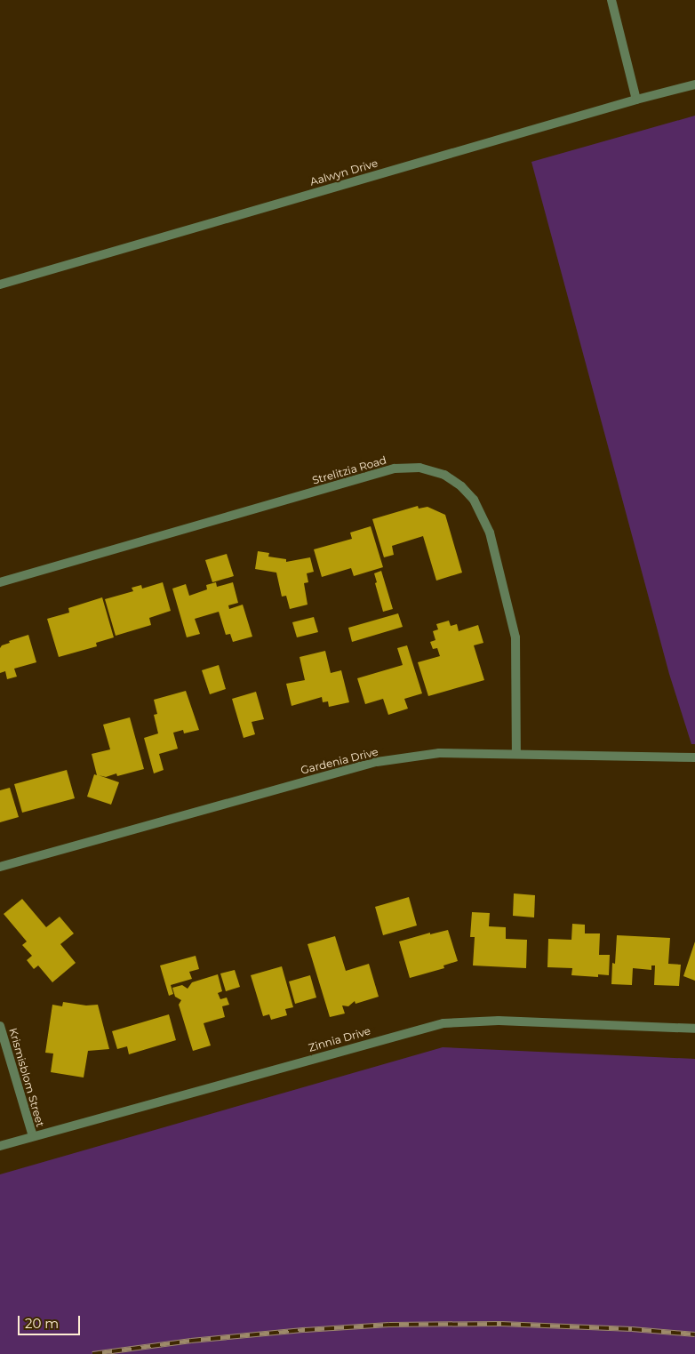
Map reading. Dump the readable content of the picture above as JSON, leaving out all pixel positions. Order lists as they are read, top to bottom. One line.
{"streets":{"street":["Aalwyn Drive","Strelitzia Road","Gardenia Drive","Zinnia Drive","Krismisblom Street"]},"crossings":[["Strelitzia Road","Gardenia Drive"],["Zinnia Drive","Krismisblom Street"]],"scale_bar":"20 m"}
